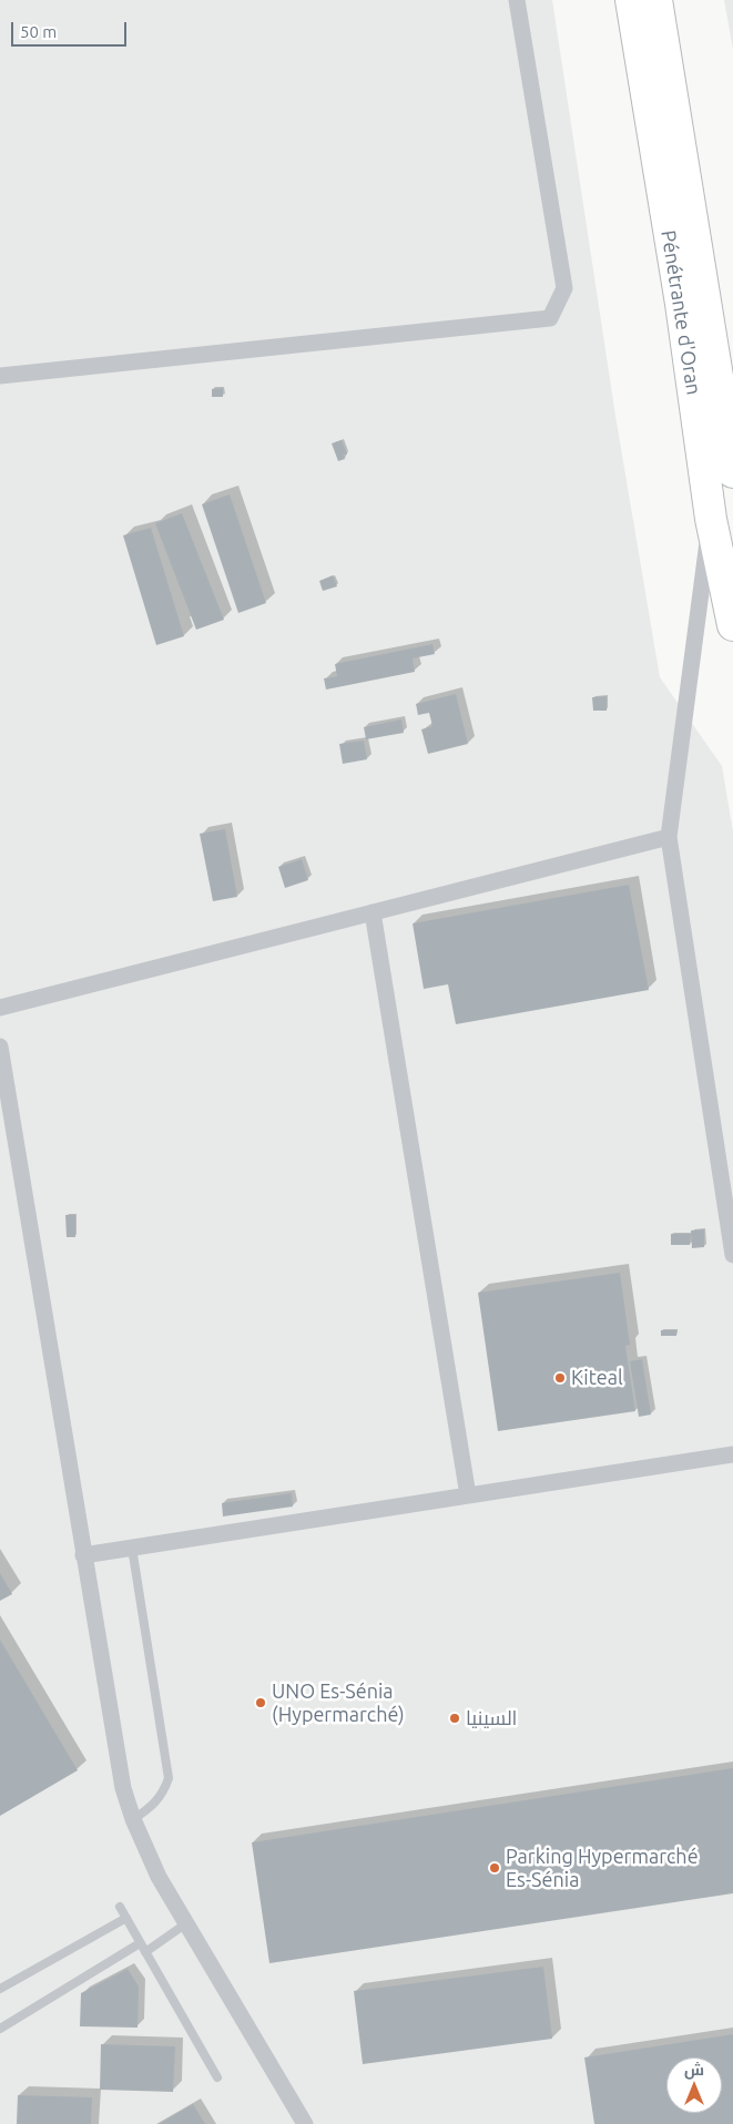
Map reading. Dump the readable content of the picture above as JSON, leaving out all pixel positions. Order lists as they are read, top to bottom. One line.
{"streets":{"highway":["Pénétrante d'Oran"]},"places":["Kiteal","UNO Es-Sénia (Hypermarché)","السينيا","Parking Hypermarché Es-Sénia"],"scale_bar":"50 m","north":"top"}
